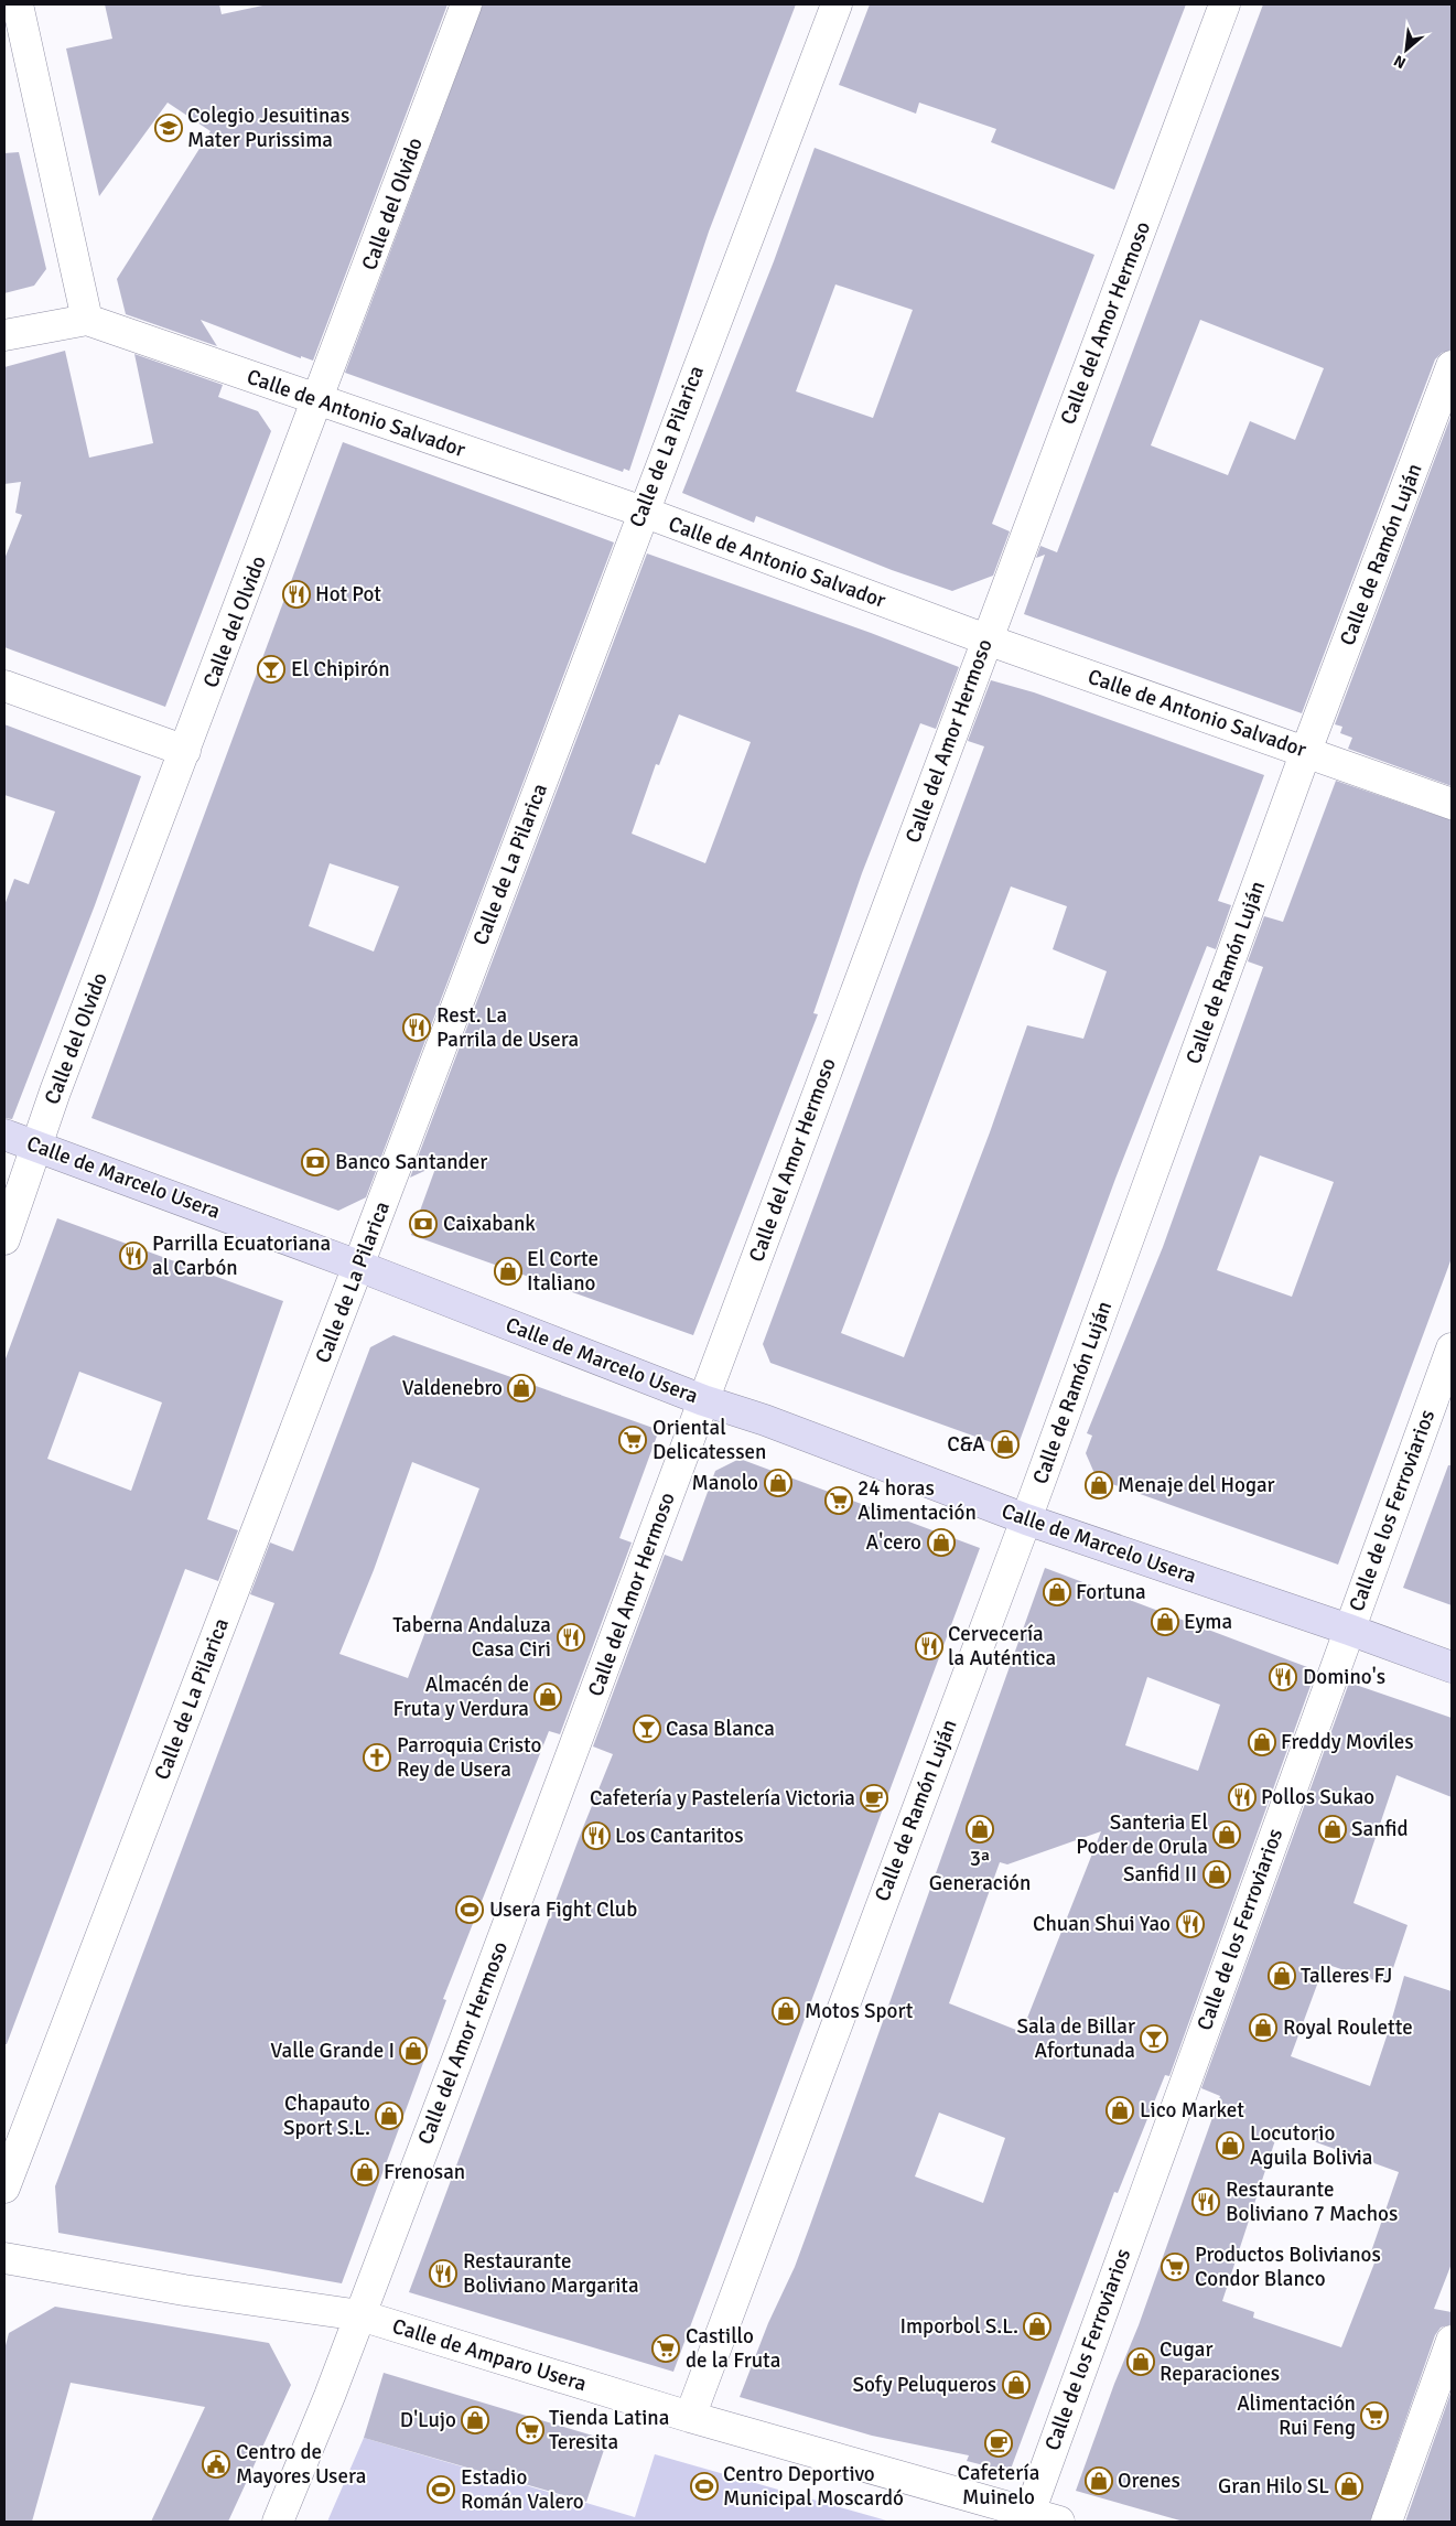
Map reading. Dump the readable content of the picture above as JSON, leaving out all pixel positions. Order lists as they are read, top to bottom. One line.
{"streets":{"main road":["Calle de Marcelo Usera"],"street":["Calle del Olvido","Calle del Amor Hermoso","Calle de Antonio Salvador","Calle de La Pilarica","Calle de Ramón Luján","Calle de los Ferroviarios","Calle de Amparo Usera"]},"crossings":[["Calle del Olvido","Calle de Antonio Salvador"],["Calle del Olvido","Calle de Marcelo Usera"],["Calle del Amor Hermoso","Calle de Antonio Salvador"],["Calle del Amor Hermoso","Calle de Marcelo Usera"],["Calle del Amor Hermoso","Calle de Amparo Usera"],["Calle de Antonio Salvador","Calle de La Pilarica"],["Calle de Antonio Salvador","Calle de Ramón Luján"],["Calle de La Pilarica","Calle de Marcelo Usera"],["Calle de Ramón Luján","Calle de Marcelo Usera"],["Calle de Ramón Luján","Calle de Amparo Usera"],["Calle de Marcelo Usera","Calle de los Ferroviarios"],["Calle de los Ferroviarios","Calle de Amparo Usera"]],"places":{"school or university":["Colegio Jesuitinas Mater Purissima"],"restaurant":["Hot Pot","Rest. La Parrila de Usera","Parrilla Ecuatoriana al Carbón","Taberna Andaluza Casa Ciri","Cervecería la Auténtica","Domino's","Pollos Sukao","Los Cantaritos","Chuan Shui Yao","Restaurante Boliviano 7 Machos","Restaurante Boliviano Margarita"],"bar":["El Chipirón","Casa Blanca","Sala de Billar Afortunada"],"bank":["Banco Santander","Caixabank"],"shop":["El Corte Italiano","Valdenebro","C&A","Manolo","Menaje del Hogar","A'cero","Fortuna","Eyma","Almacén de Fruta y Verdura","Freddy Moviles","3ª Generación","Sanfid","Santeria El Poder de Orula","Sanfid II","Talleres FJ","Motos Sport","Royal Roulette","Valle Grande I","Lico Market","Chapauto Sport S.L.","Locutorio Aguila Bolivia","Frenosan","Imporbol S.L.","Cugar Reparaciones","Sofy Peluqueros","D'Lujo","Orenes","Gran Hilo SL"],"supermarket":["Oriental Delicatessen","24 horas Alimentación","Productos Bolivianos Condor Blanco","Castillo de la Fruta","Alimentación Rui Feng","Tienda Latina Teresita"],"church":["Parroquia Cristo Rey de Usera"],"cafe":["Cafetería y Pastelería Victoria","Cafetería Muinelo"],"sports":["Usera Fight Club","Centro Deportivo Municipal Moscardó","Estadio Román Valero"],"public building":["Centro de Mayores Usera"]},"north":"bottom left"}
